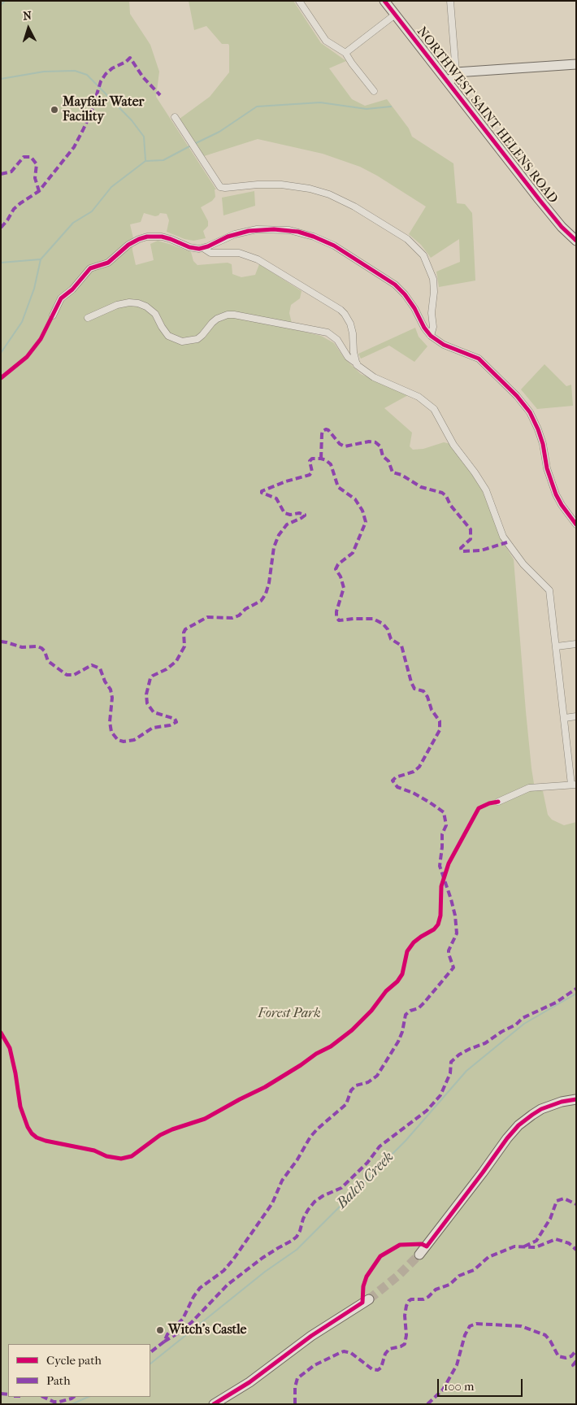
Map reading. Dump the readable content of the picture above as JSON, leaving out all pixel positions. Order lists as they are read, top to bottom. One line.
{"streets":{"main road":["NORTHWEST SAINT HELENS ROAD"]},"water":["Balch Creek"],"parks":["Forest Park"],"places":["Mayfair Water Facility","Witch's Castle"],"legend":["Cycle path","Path"],"scale_bar":"100 m","north":"top"}
